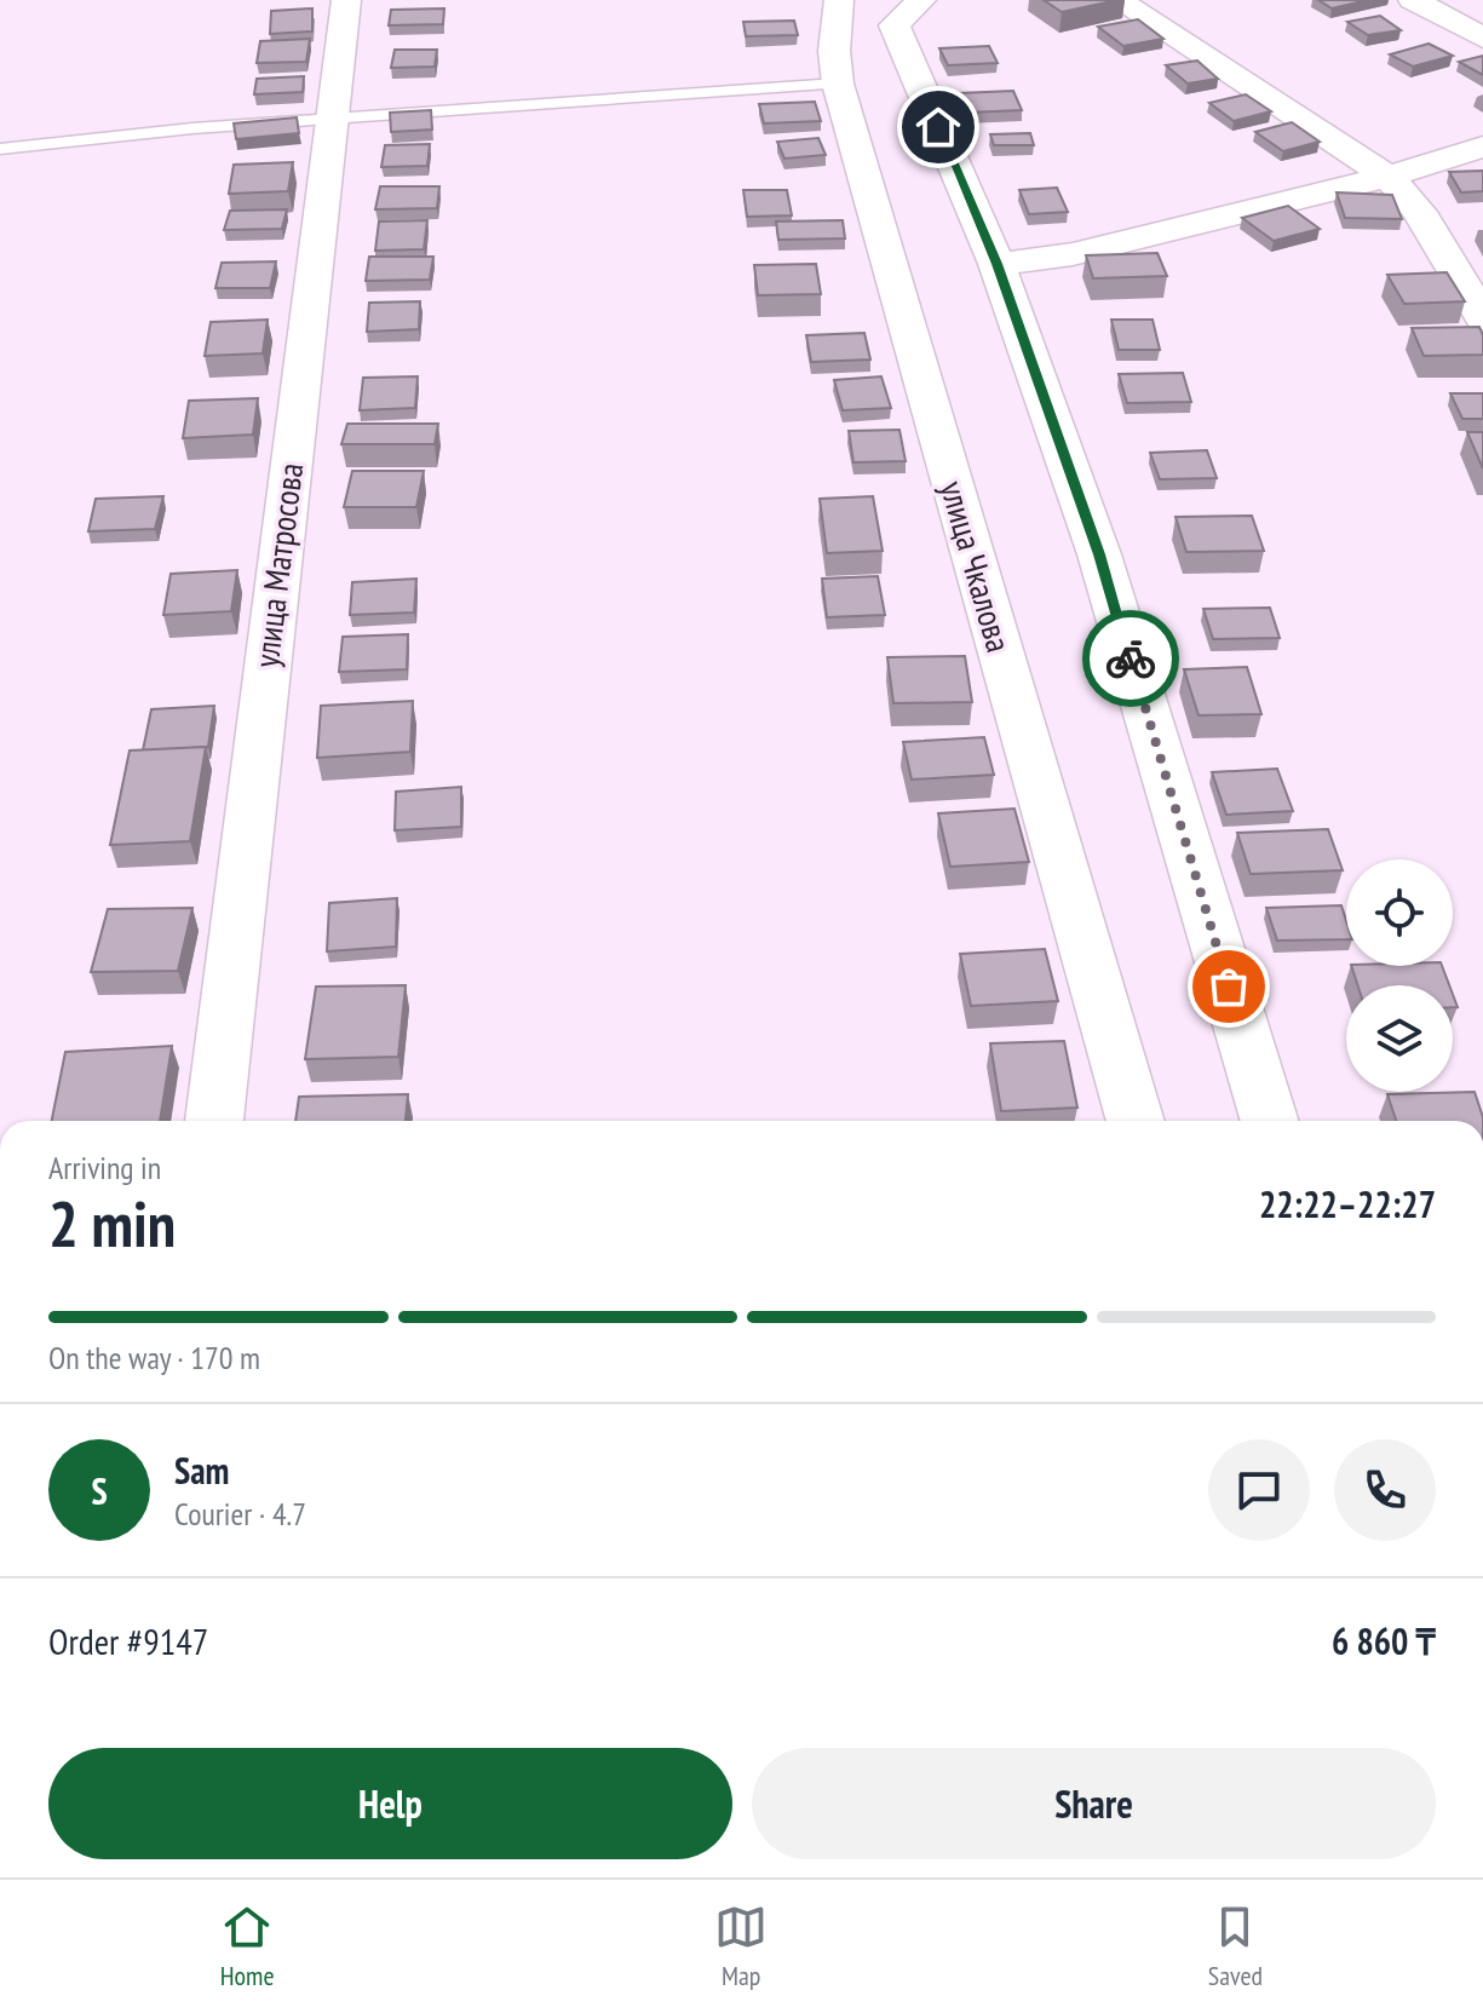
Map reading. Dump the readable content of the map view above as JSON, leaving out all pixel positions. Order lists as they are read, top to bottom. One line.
{"streets":{"street":["улица Матросова","улица Чкалова"]},"page":{"heading":["2 min","Arriving in","22:22–22:27"],"panel":["Sam","Courier · 4.7","Order #9147","6 860 ₸"],"bar":"On the way · 170 m","round":"S","buttons":["Help","Share"],"tabs":["Home","Map","Saved"]}}
